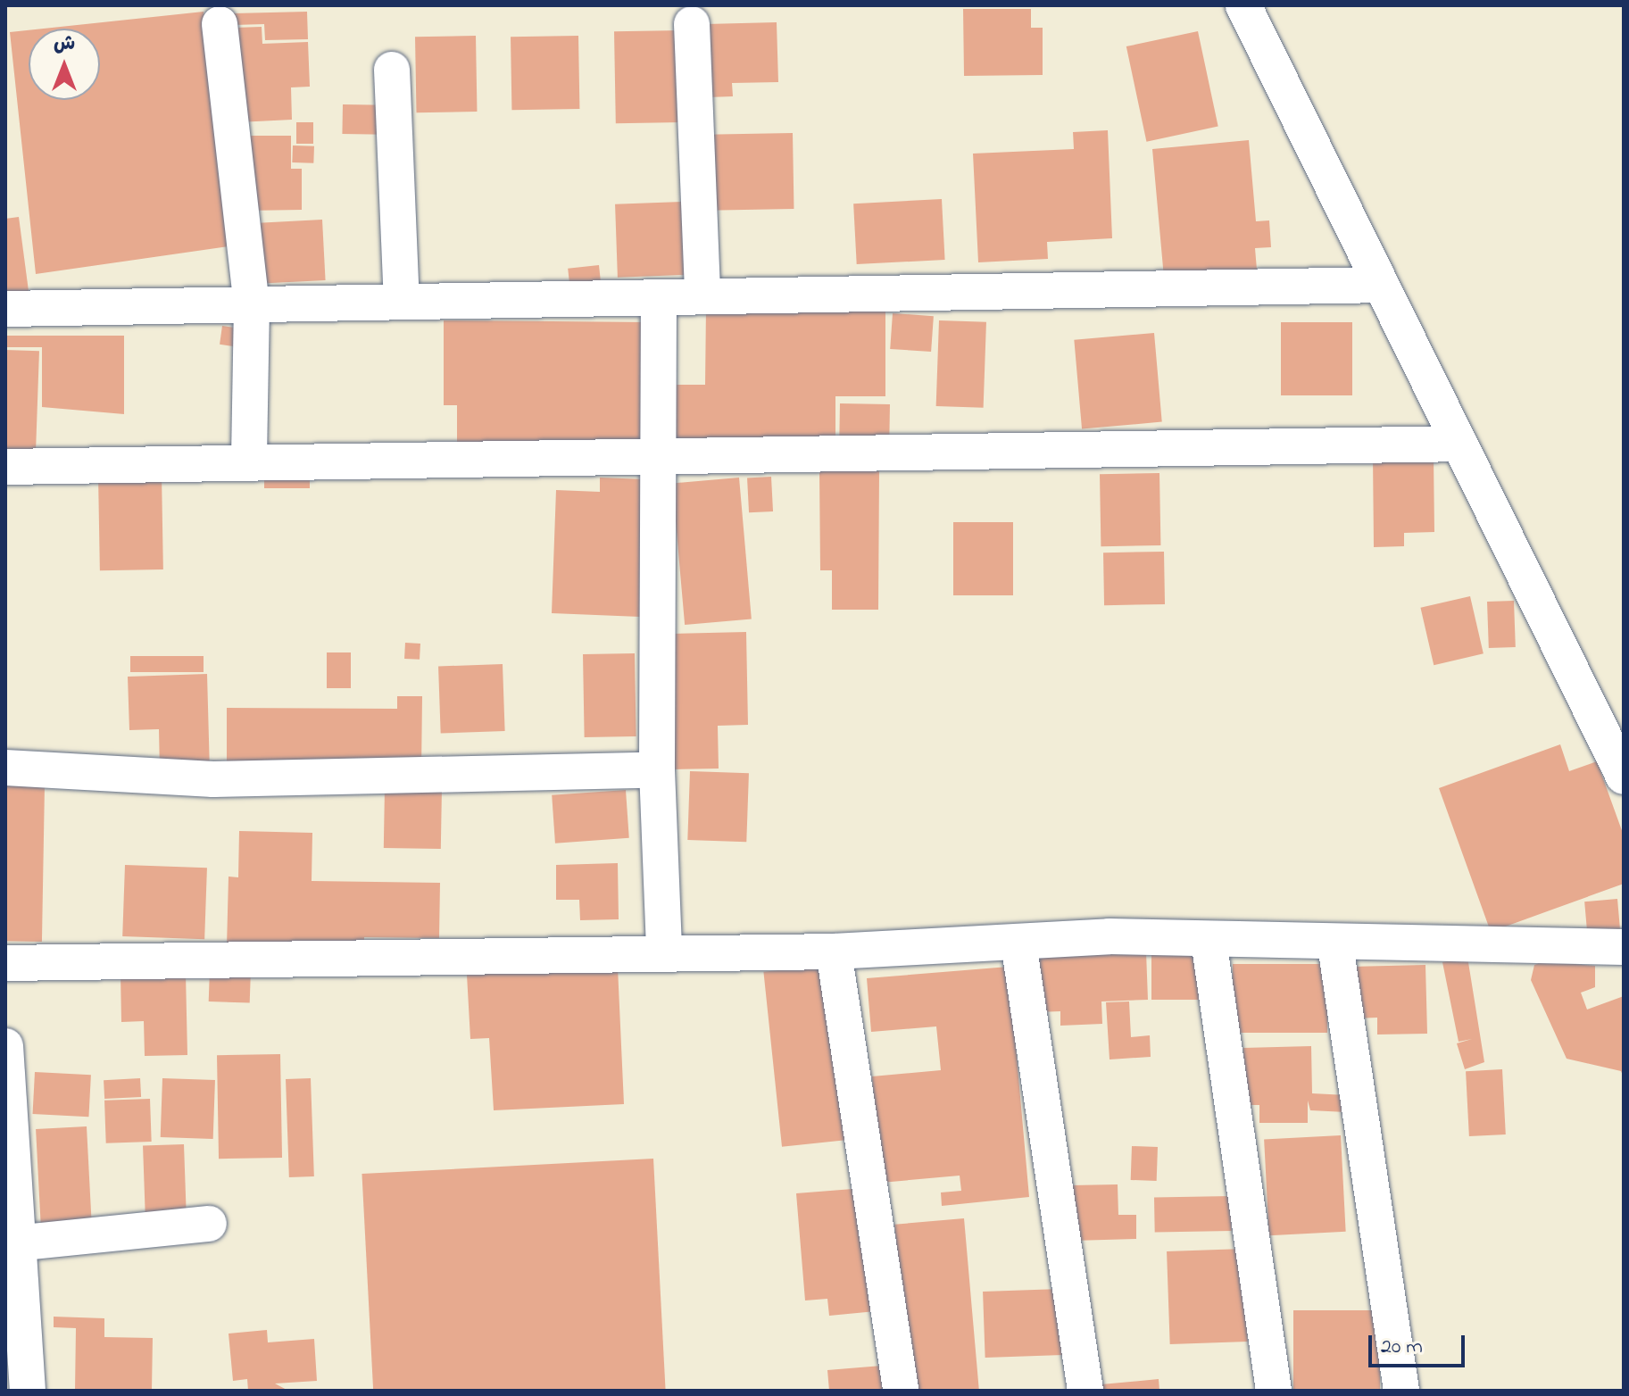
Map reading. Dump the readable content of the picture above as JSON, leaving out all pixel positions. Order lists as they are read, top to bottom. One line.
{"scale_bar":"20 m","north":"top"}
